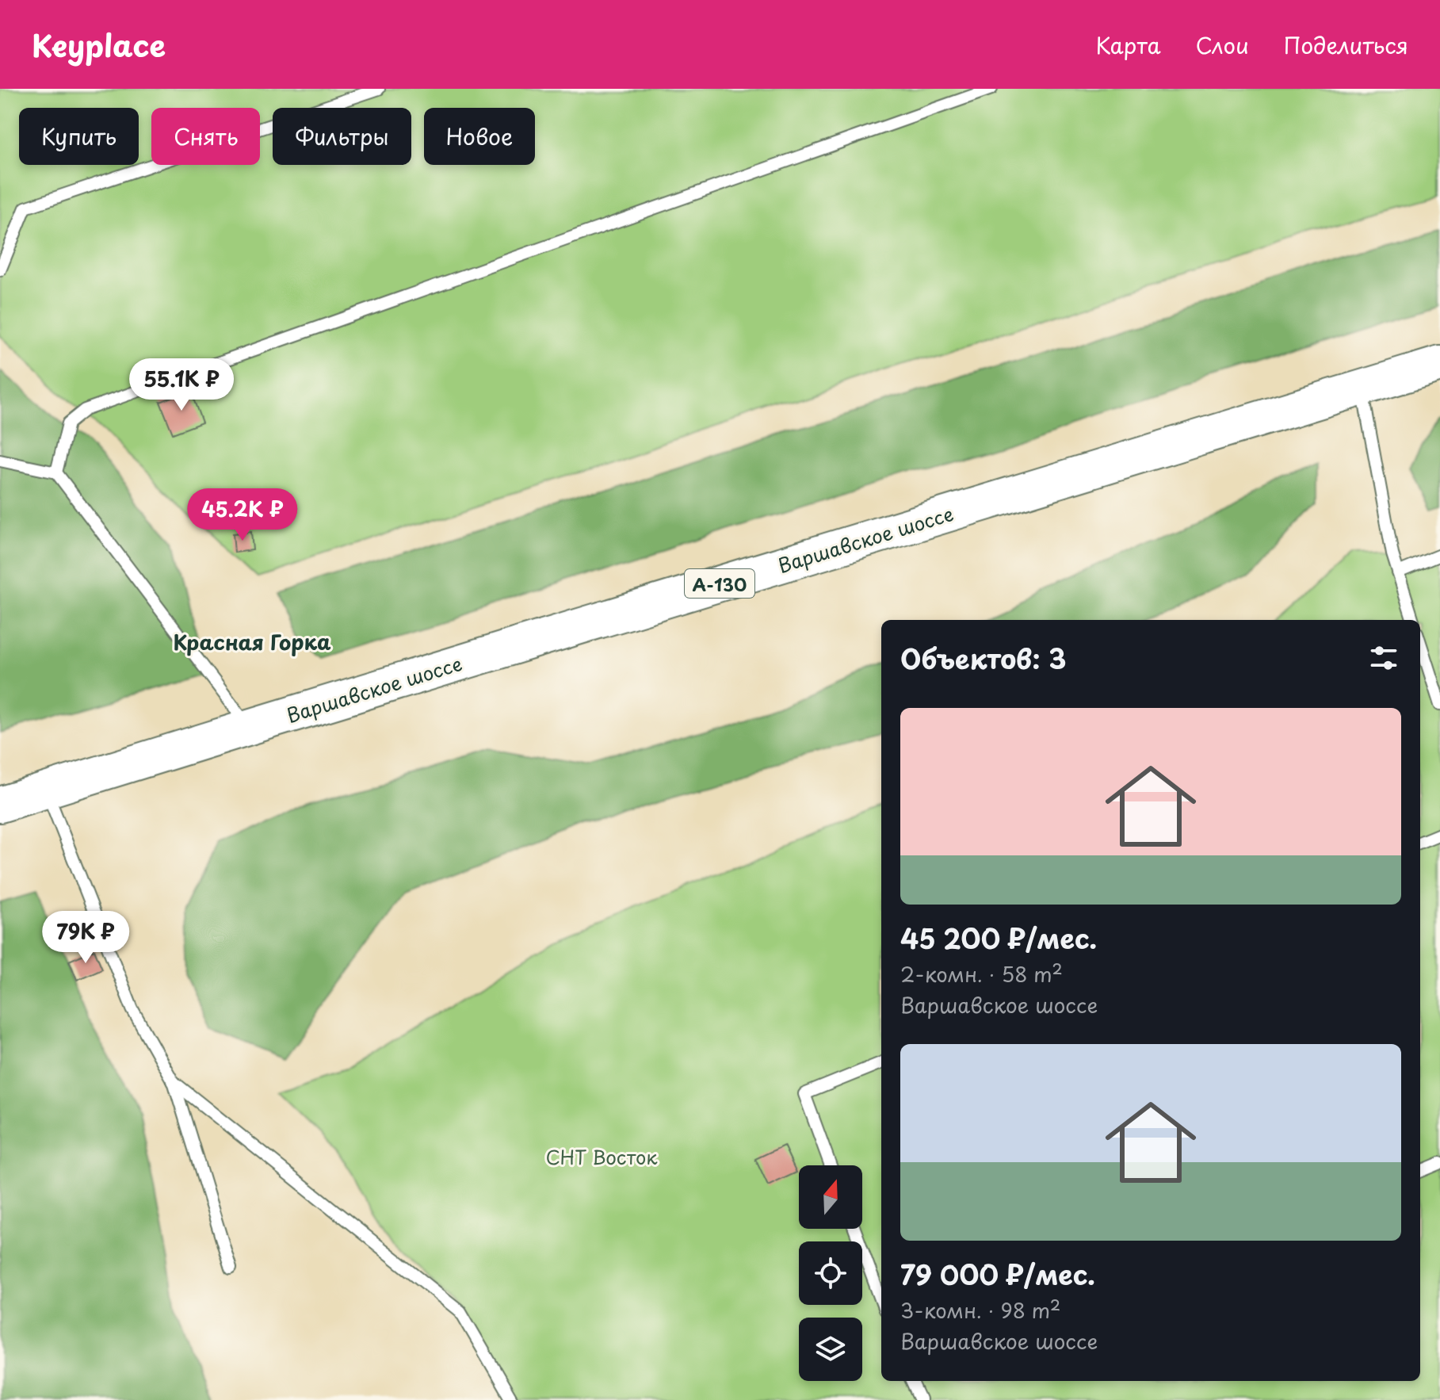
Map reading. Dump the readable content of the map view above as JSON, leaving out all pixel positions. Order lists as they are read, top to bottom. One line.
{"streets":{"main road":["Варшавское шоссе","А-130"]},"districts":["Красная Горка"],"parks":["СНТ Восток"],"north":"top","page":{"header":"Keyplace","nav":["Карта","Слои","Поделиться"],"chip":["Купить","Снять","Фильтры","Новое"],"price":["55.1K ₽","45.2K ₽","79K ₽"],"heading":"Объектов: 3","list":[{"name":"45 200 ₽/мес.","note":"2-комн. · 58 m² · Варшавское шоссе"},{"name":"79 000 ₽/мес.","note":"3-комн. · 98 m² · Варшавское шоссе"}]}}
